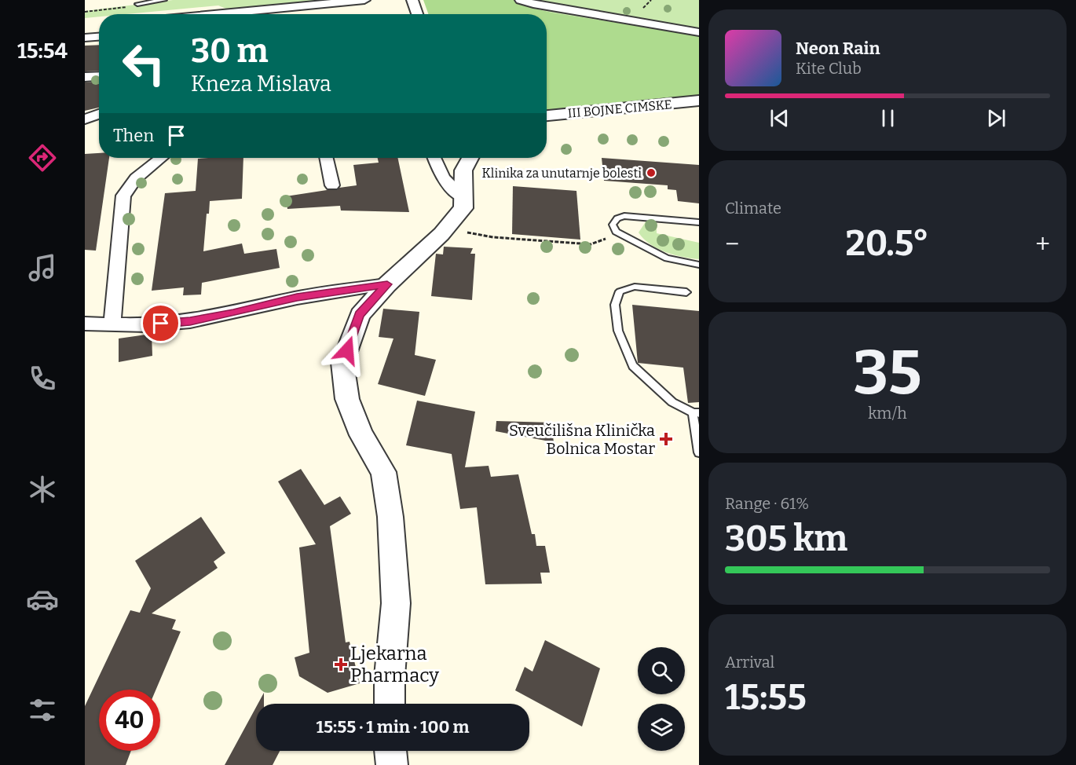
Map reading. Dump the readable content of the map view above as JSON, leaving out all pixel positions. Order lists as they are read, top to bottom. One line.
{"streets":{"street":["III BOJNE CIMSKE"]},"places":{"other":["Klinika za unutarnje bolesti"],"health":["Sveučilišna Klinička Bolnica Mostar","Ljekarna Pharmacy"]},"page":{"tabs":"15:54","turn":["30 m","Kneza Mislava"],"song":["Neon Rain","Kite Club"],"then":"Then","tile":["Climate",["35","km/h"],["Range · 61%","305 km"],["Arrival","15:55"]],"heat":["−","20.5°","+"],"limit":"40","trip":"15:55 · 1 min · 100 m"}}
